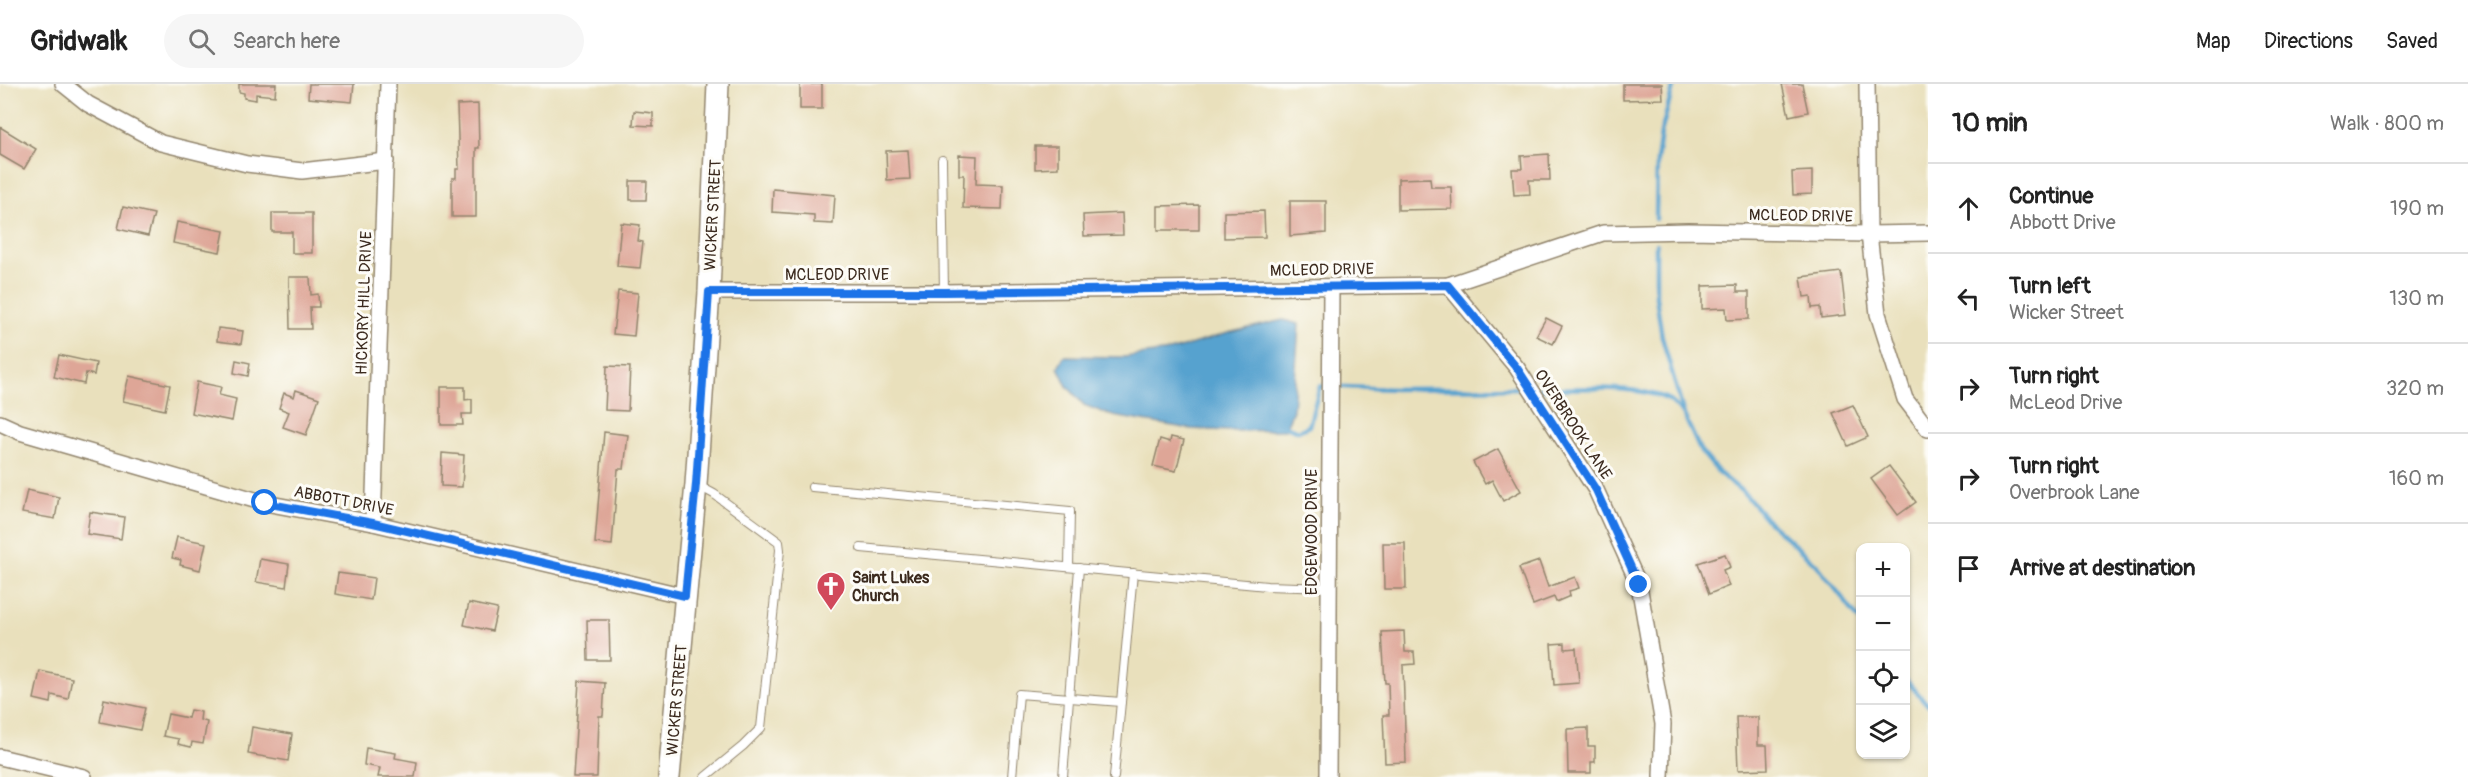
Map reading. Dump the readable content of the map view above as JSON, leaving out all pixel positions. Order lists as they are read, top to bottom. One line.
{"streets":{"main road":["WICKER STREET"],"street":["MCLEOD DRIVE","HICKORY HILL DRIVE","OVERBROOK LANE","ABBOTT DRIVE","EDGEWOOD DRIVE"]},"crossings":[["WICKER STREET","MCLEOD DRIVE"],["WICKER STREET","ABBOTT DRIVE"],["MCLEOD DRIVE","OVERBROOK LANE"],["MCLEOD DRIVE","EDGEWOOD DRIVE"],["HICKORY HILL DRIVE","ABBOTT DRIVE"]],"places":{"church":["Saint Lukes Church"]},"page":{"header":"Gridwalk","search":"Search here","nav":["Map","Directions","Saved"],"heading":["10 min","Walk · 800 m"],"list":[["Continue","Abbott Drive","190 m"],["Turn left","Wicker Street","130 m"],["Turn right","McLeod Drive","320 m"],["Turn right","Overbrook Lane","160 m"],"Arrive at destination"],"map_buttons":["+","−"]}}
